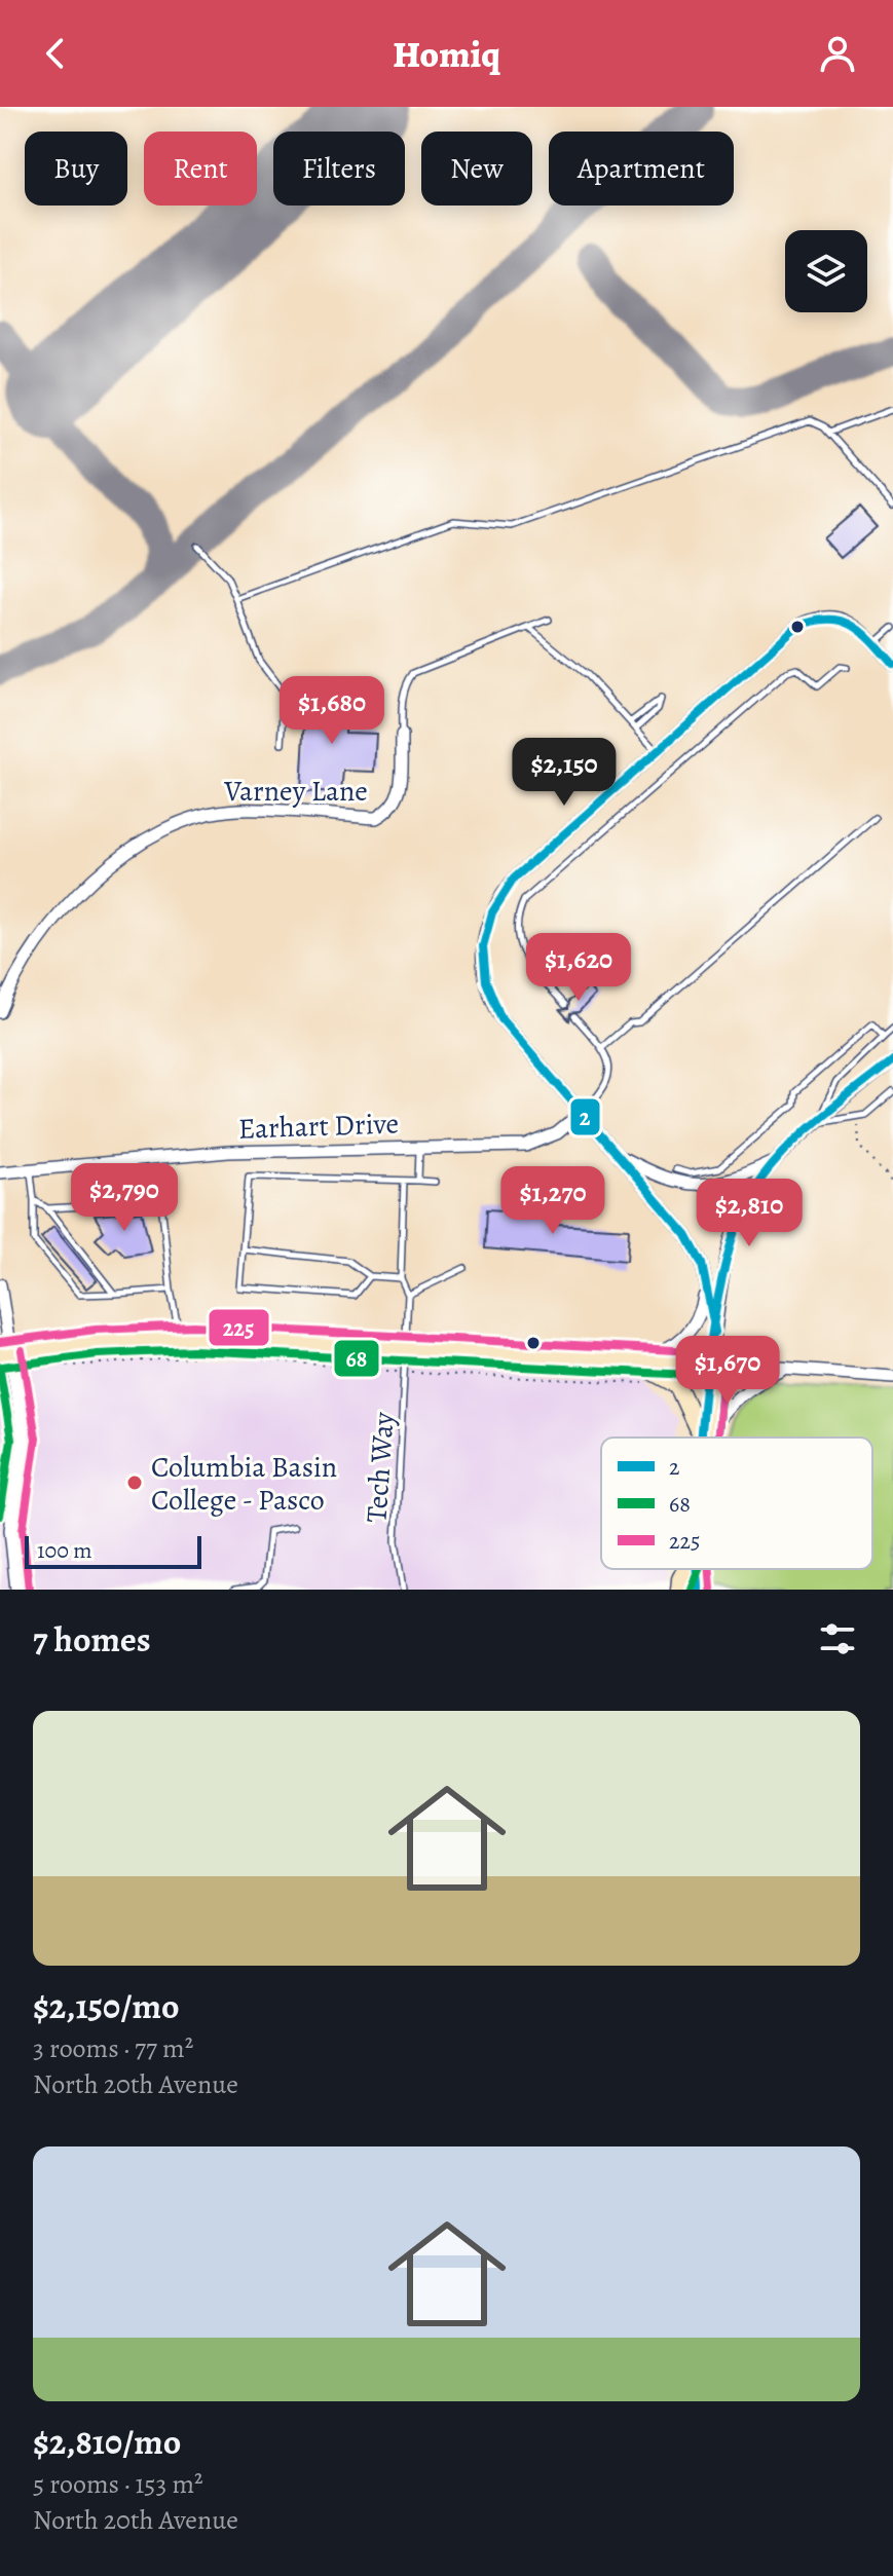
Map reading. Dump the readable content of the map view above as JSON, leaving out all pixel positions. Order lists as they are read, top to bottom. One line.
{"streets":{"street":["Varney Lane","Earhart Drive"],"lane":["Tech Way"]},"places":["Columbia Basin College - Pasco"],"lines":["transit line 2","transit line 225","transit line 68"],"legend":["2","68","225"],"scale_bar":"100 m","page":{"header":"Homiq","chip":["Buy","Rent","Filters","New","Apartment"],"price":["$1,680","$2,150","$1,620","$2,790","$1,270","$2,810","$1,670"],"scale":"100 m","heading":"7 homes","list":[{"name":"$2,150/mo","note":"3 rooms · 77 m² · North 20th Avenue"},{"name":"$2,810/mo","note":"5 rooms · 153 m² · North 20th Avenue"}]}}
